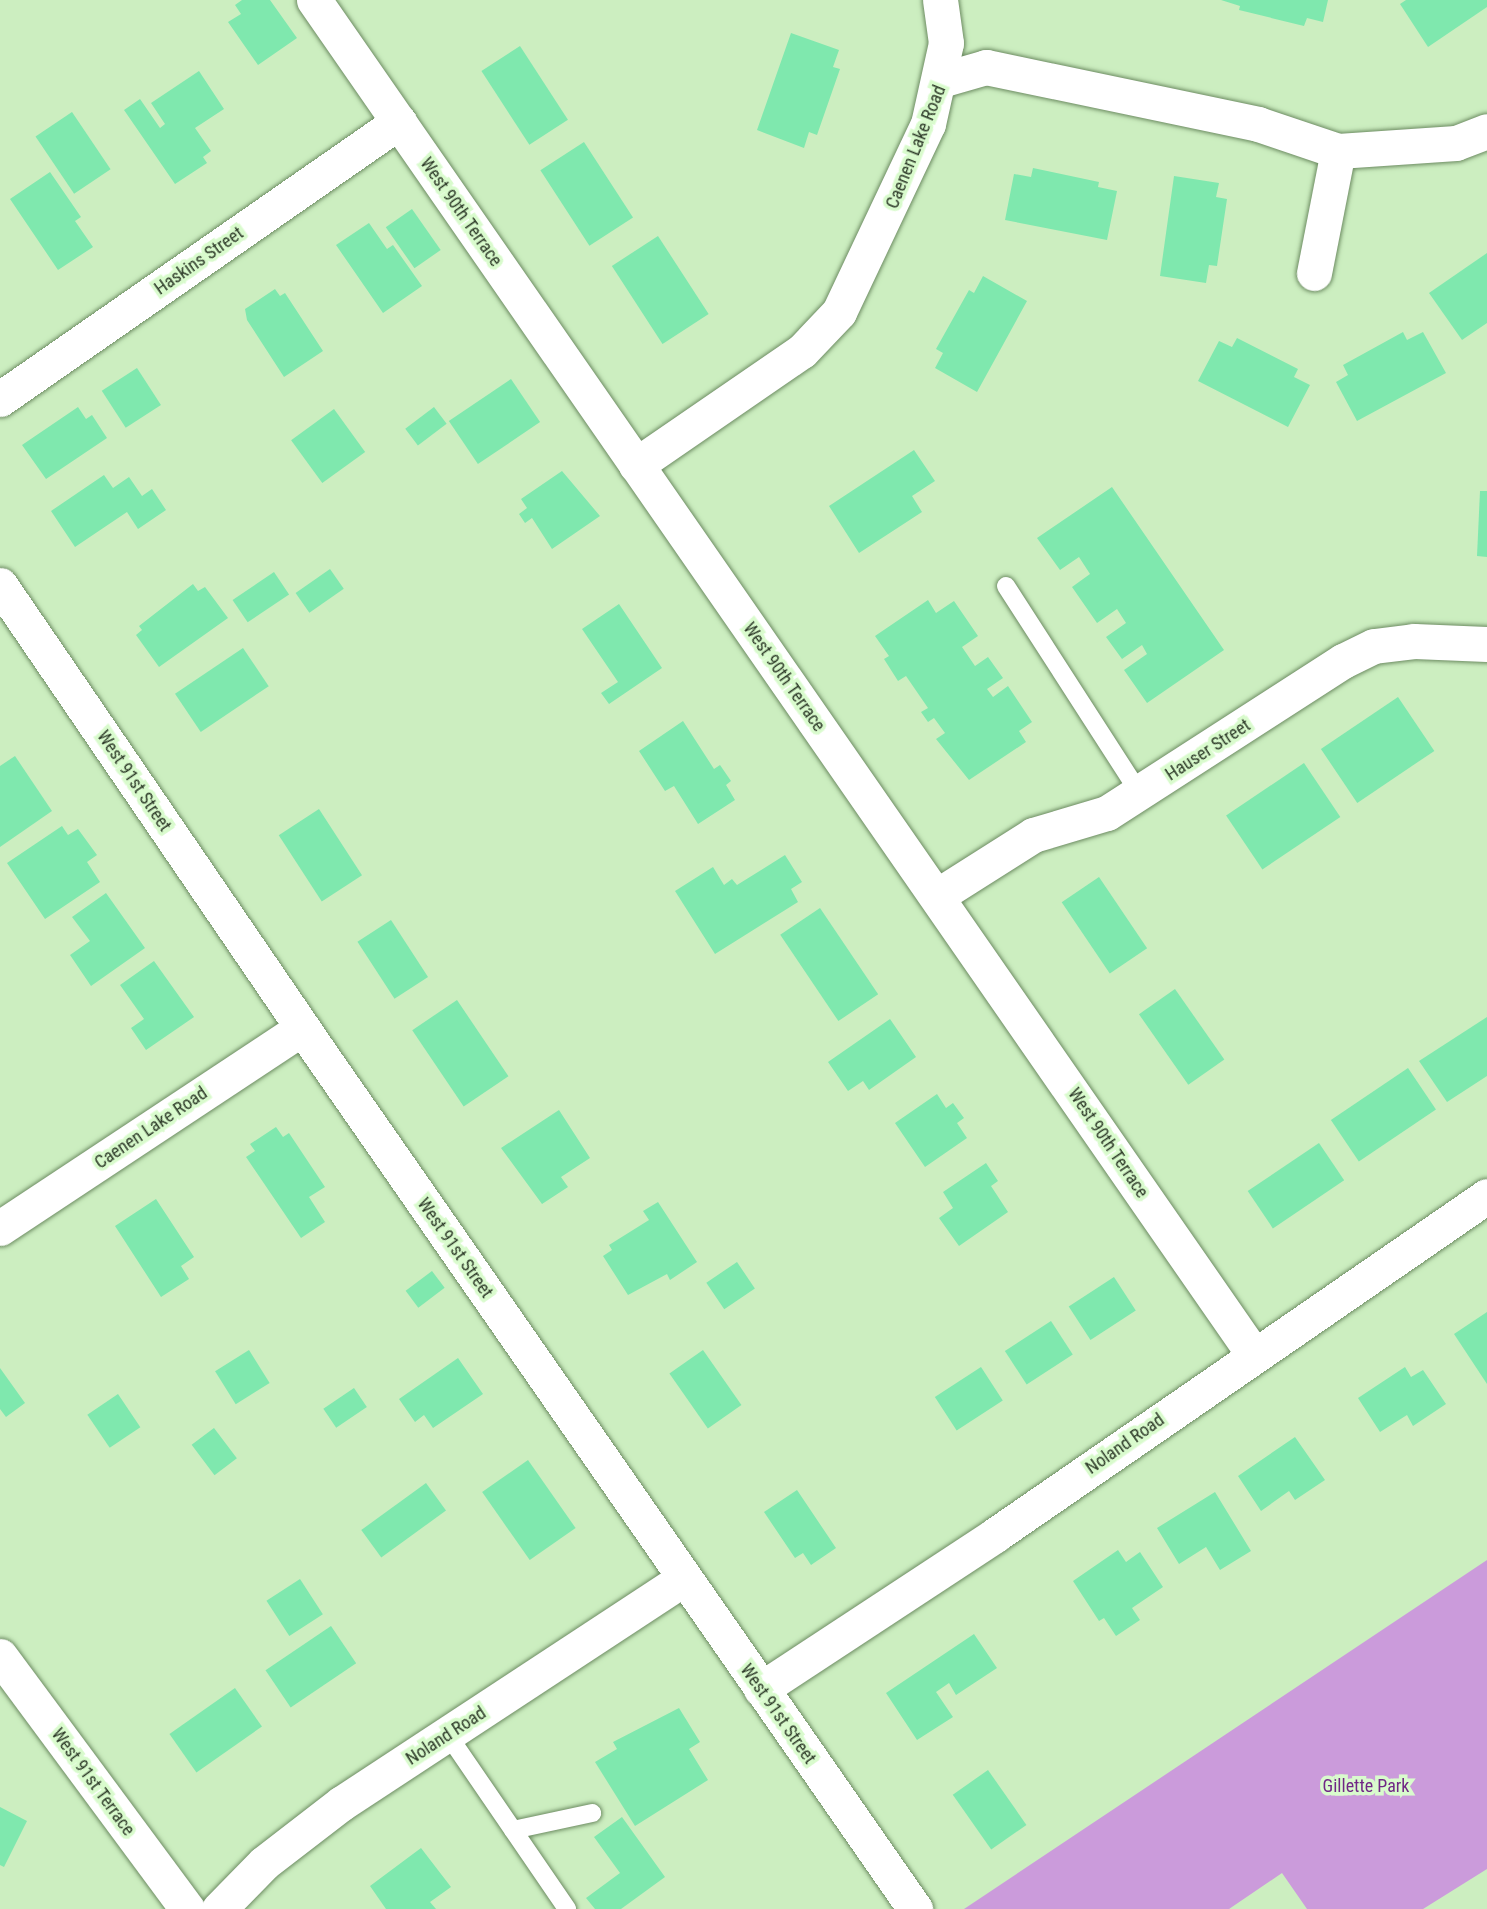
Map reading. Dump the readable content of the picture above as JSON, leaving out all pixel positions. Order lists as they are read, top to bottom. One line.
{"streets":{"street":["Caenen Lake Road","West 90th Terrace","Haskins Street","Hauser Street","West 91st Street","Noland Road","West 91st Terrace"]},"crossings":[["Caenen Lake Road","West 90th Terrace"],["Caenen Lake Road","West 91st Street"],["West 90th Terrace","Haskins Street"],["West 90th Terrace","Hauser Street"],["West 90th Terrace","Noland Road"],["West 91st Street","Noland Road"]],"parks":["Gillette Park"]}
